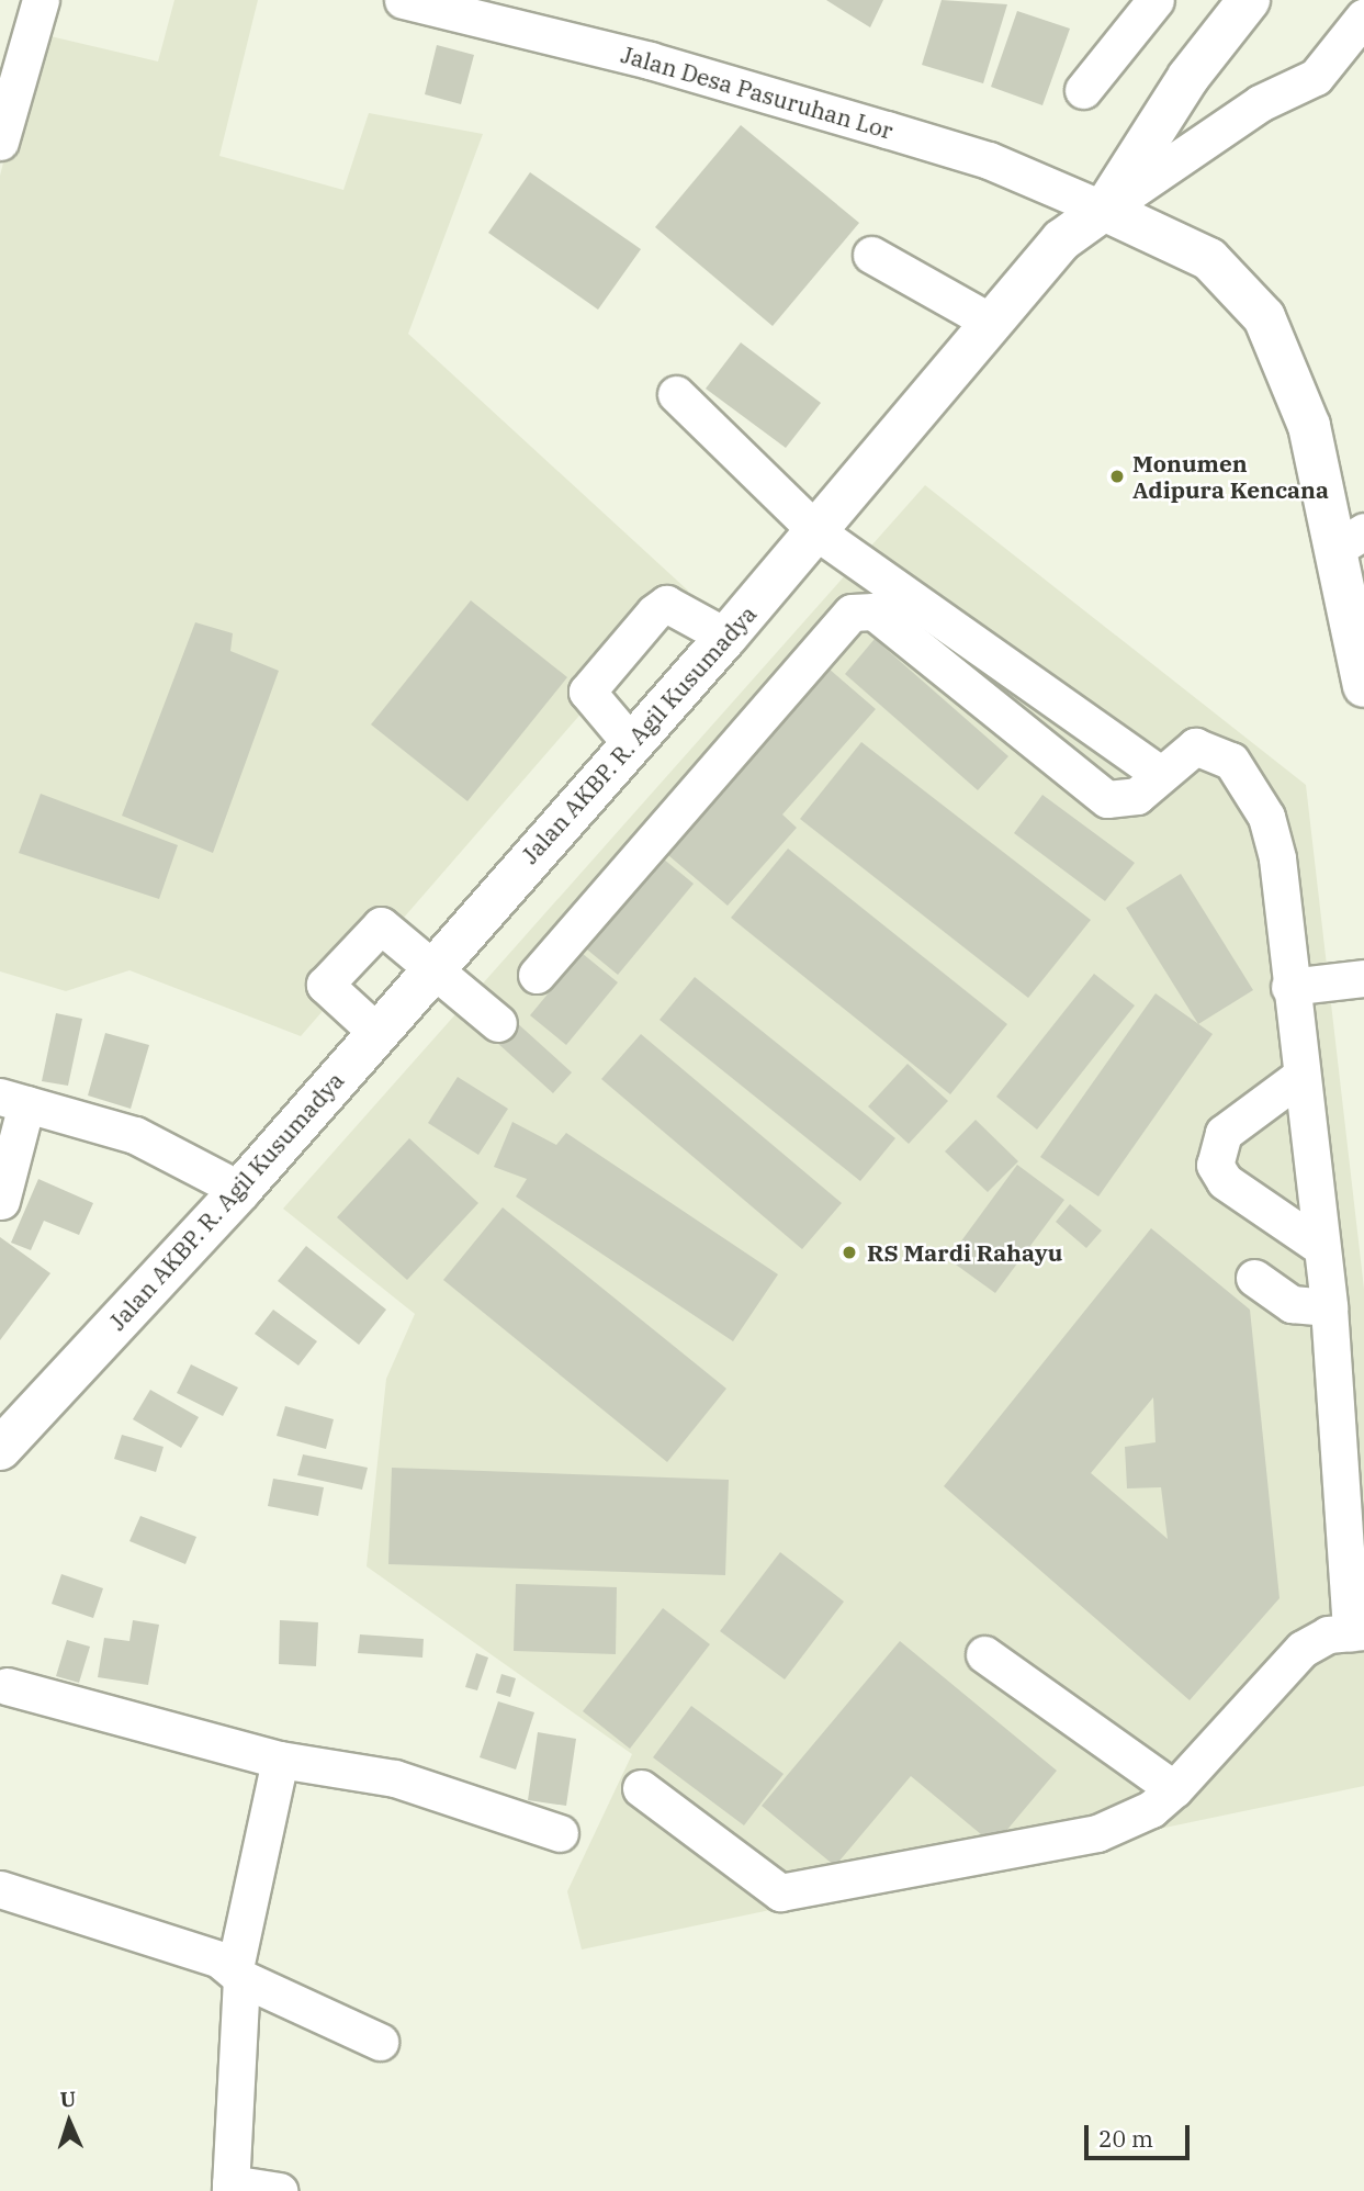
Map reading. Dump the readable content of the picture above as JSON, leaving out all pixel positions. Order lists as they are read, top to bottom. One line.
{"streets":{"main road":["Jalan AKBP. R. Agil Kusumadya"],"street":["Jalan Desa Pasuruhan Lor"]},"crossings":[["Jalan Desa Pasuruhan Lor","Jalan AKBP. R. Agil Kusumadya"]],"places":["Monumen Adipura Kencana","RS Mardi Rahayu"],"scale_bar":"20 m","north":"top"}
